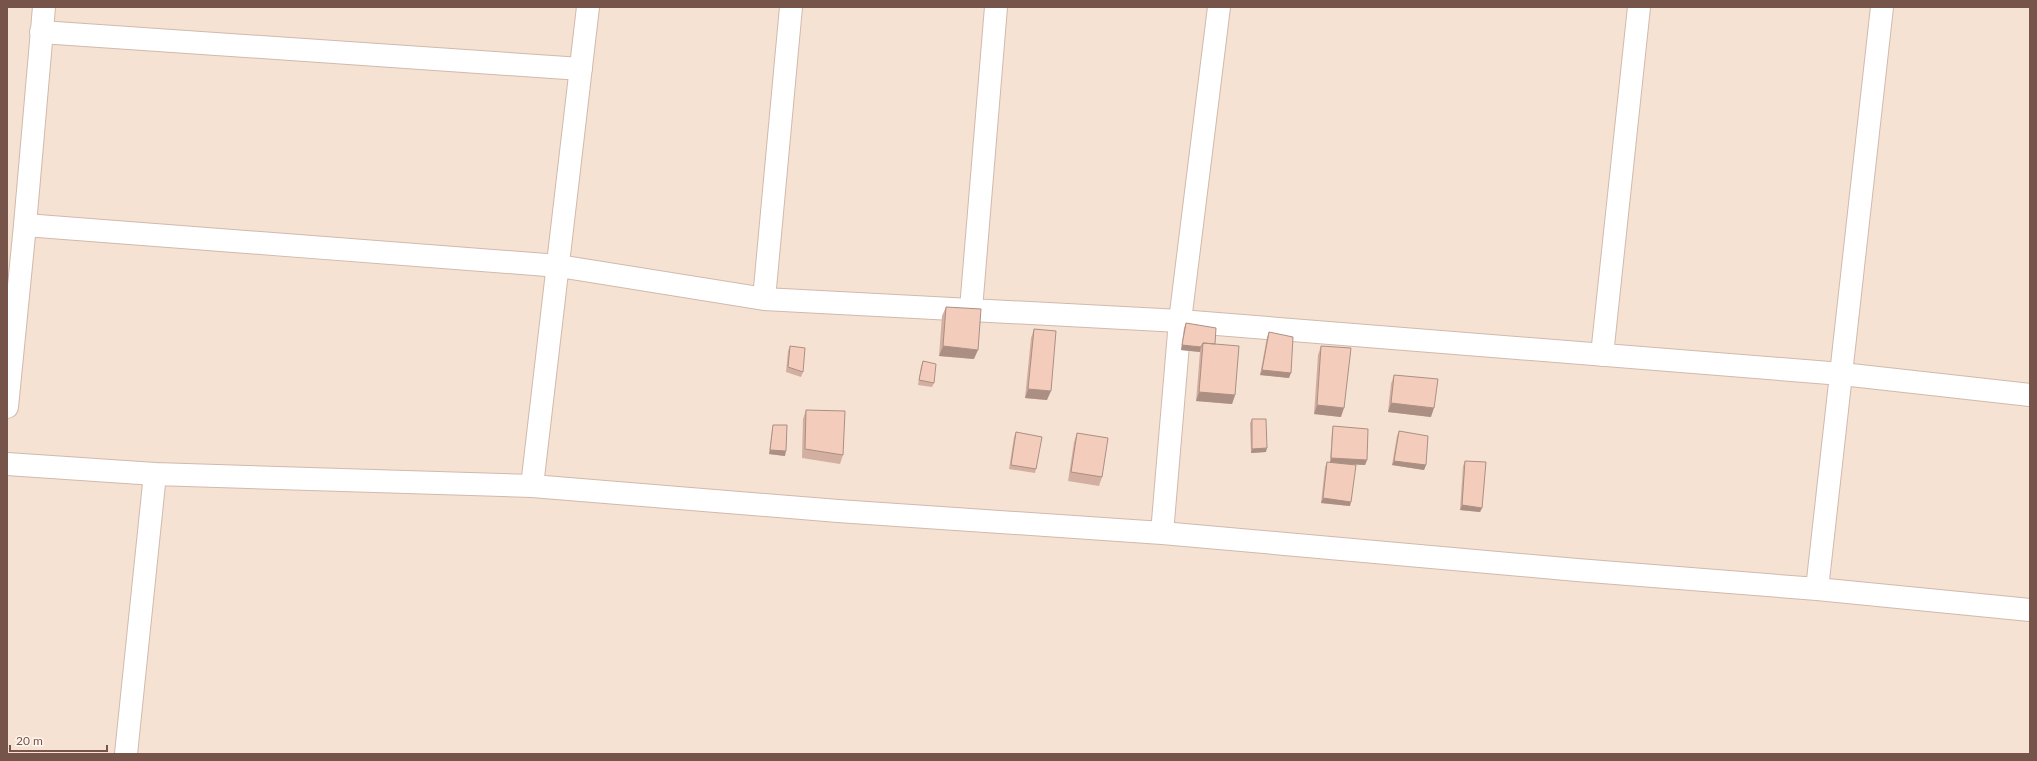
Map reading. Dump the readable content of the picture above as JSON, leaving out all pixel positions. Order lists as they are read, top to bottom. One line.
{"scale_bar":"20 m"}
